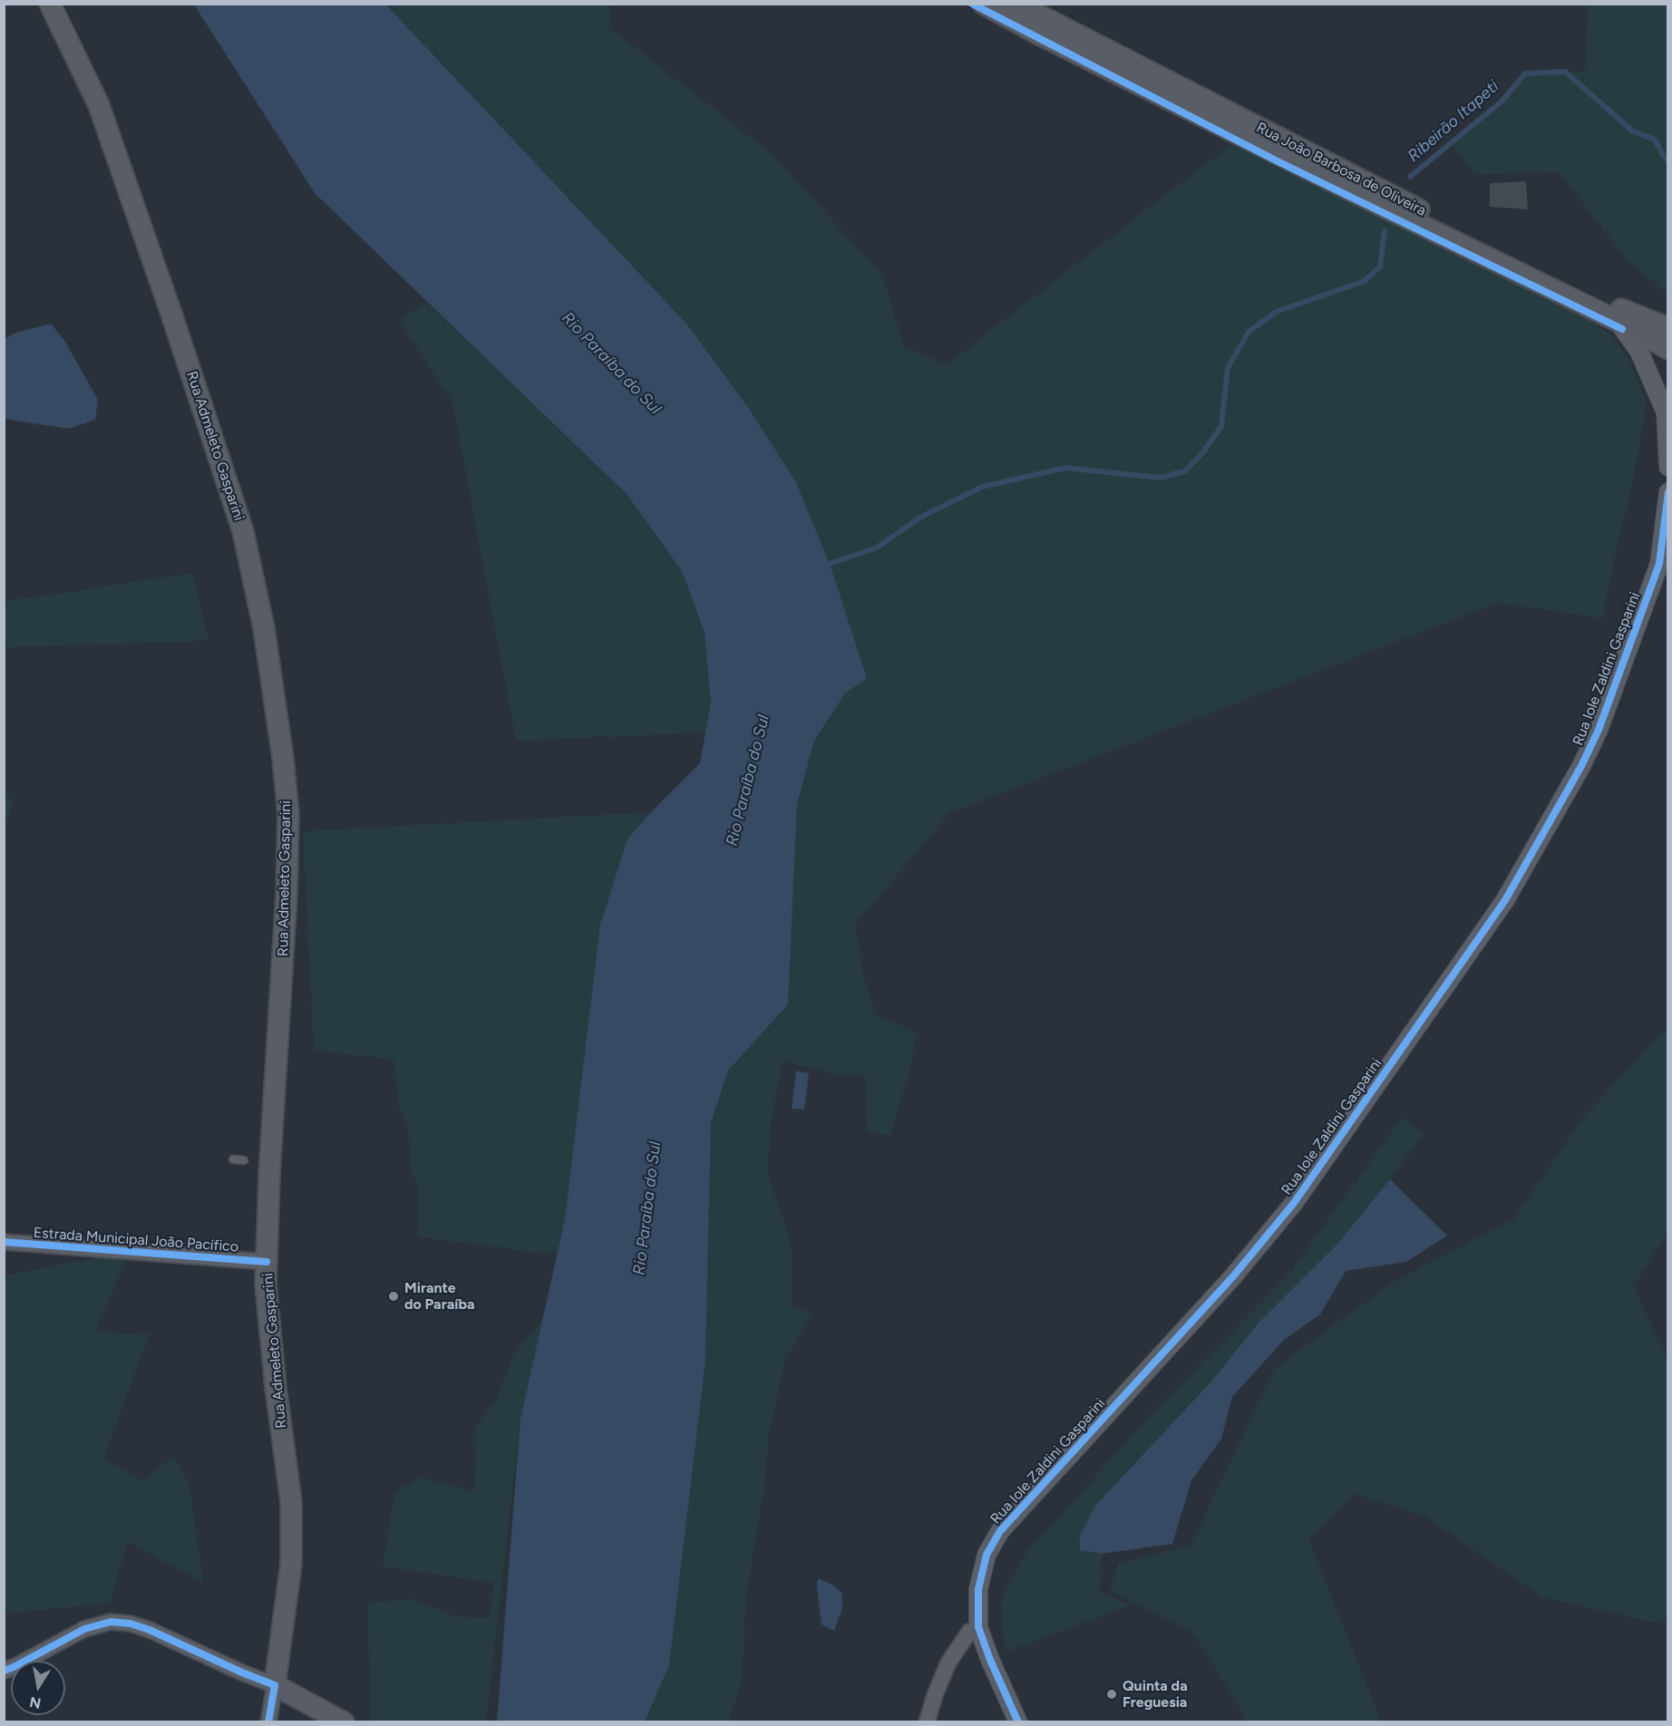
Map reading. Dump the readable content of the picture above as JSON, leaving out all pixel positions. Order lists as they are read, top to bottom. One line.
{"streets":{"main road":["Rua João Barbosa de Oliveira","Rua Admeleto Gasparini"],"street":["Rua Iole Zaldini Gasparini","Estrada Municipal João Pacífico"]},"crossings":[["Rua Admeleto Gasparini","Estrada Municipal João Pacífico"]],"water":["Ribeirão Itapeti","Rio Paraíba do Sul"],"places":["Mirante do Paraíba","Quinta da Freguesia"],"north":"bottom"}
